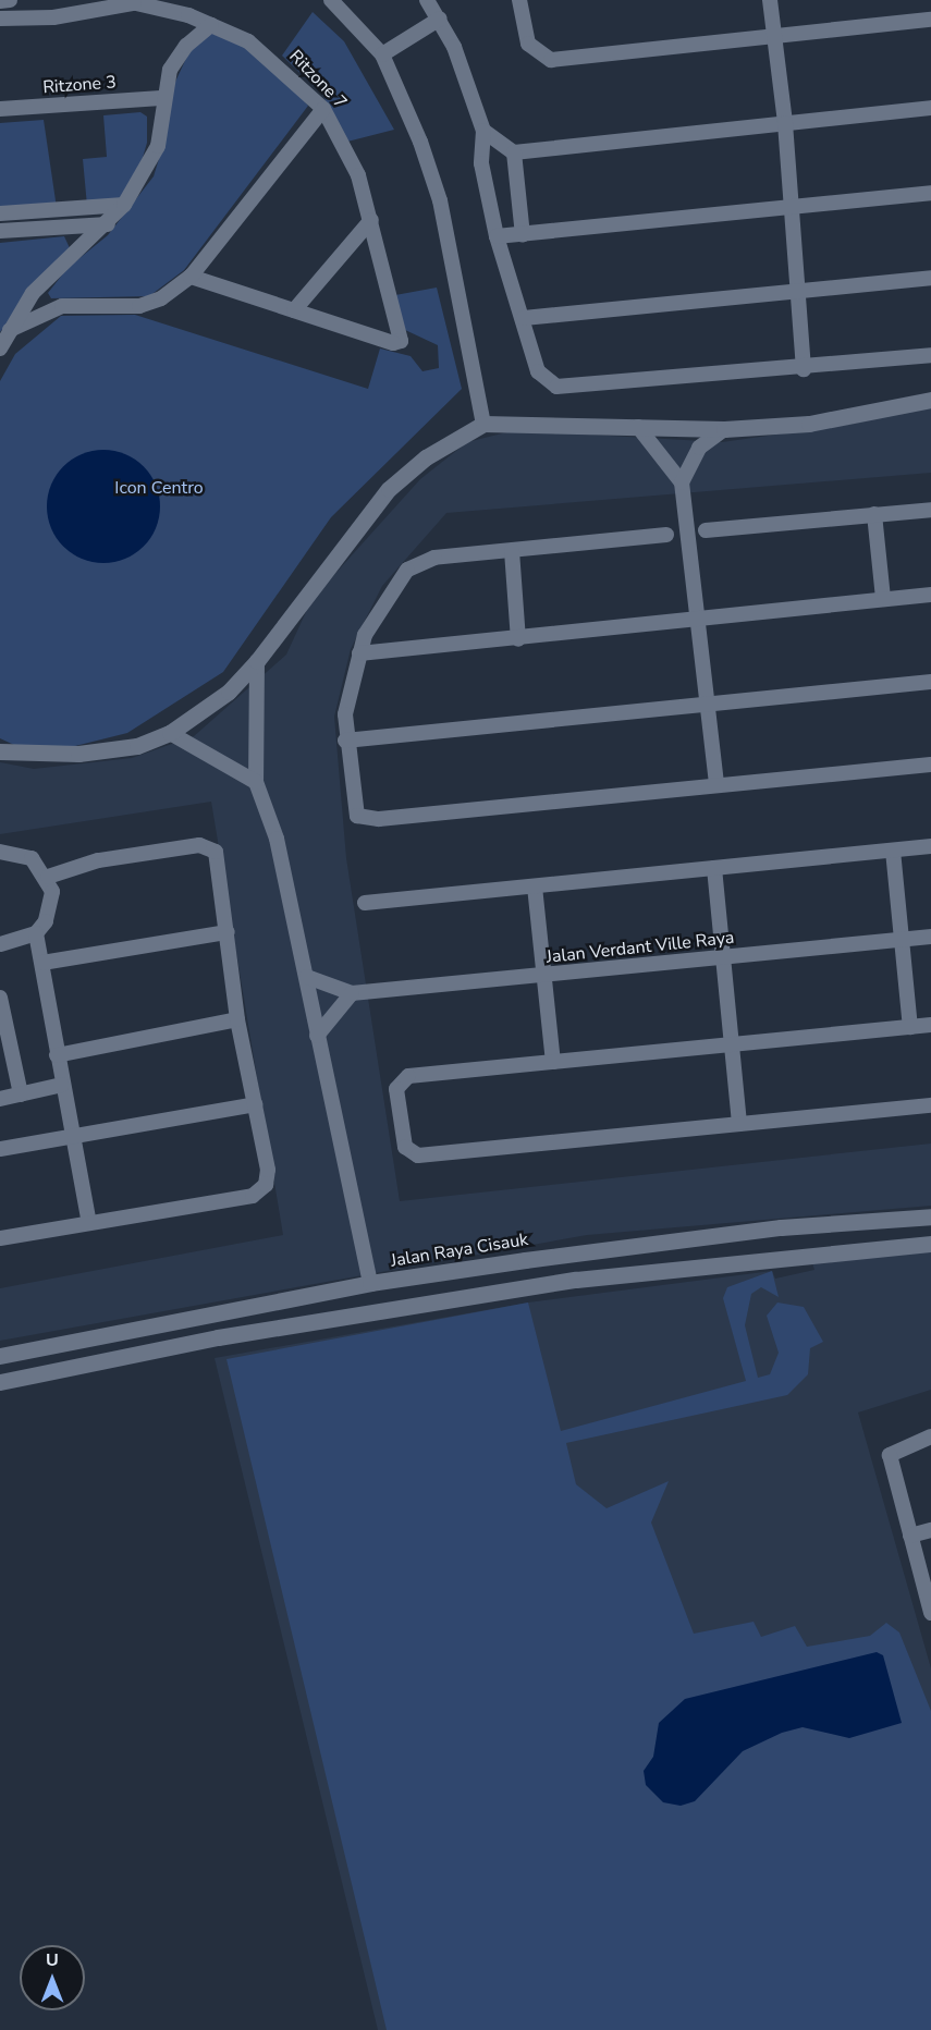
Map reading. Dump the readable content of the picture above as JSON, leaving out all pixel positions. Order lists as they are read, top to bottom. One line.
{"streets":{"main road":["Jalan Raya Cisauk"],"street":["Ritzone 7","Ritzone 3","Jalan Verdant Ville Raya"]},"parks":["Icon Centro"],"north":"top"}
